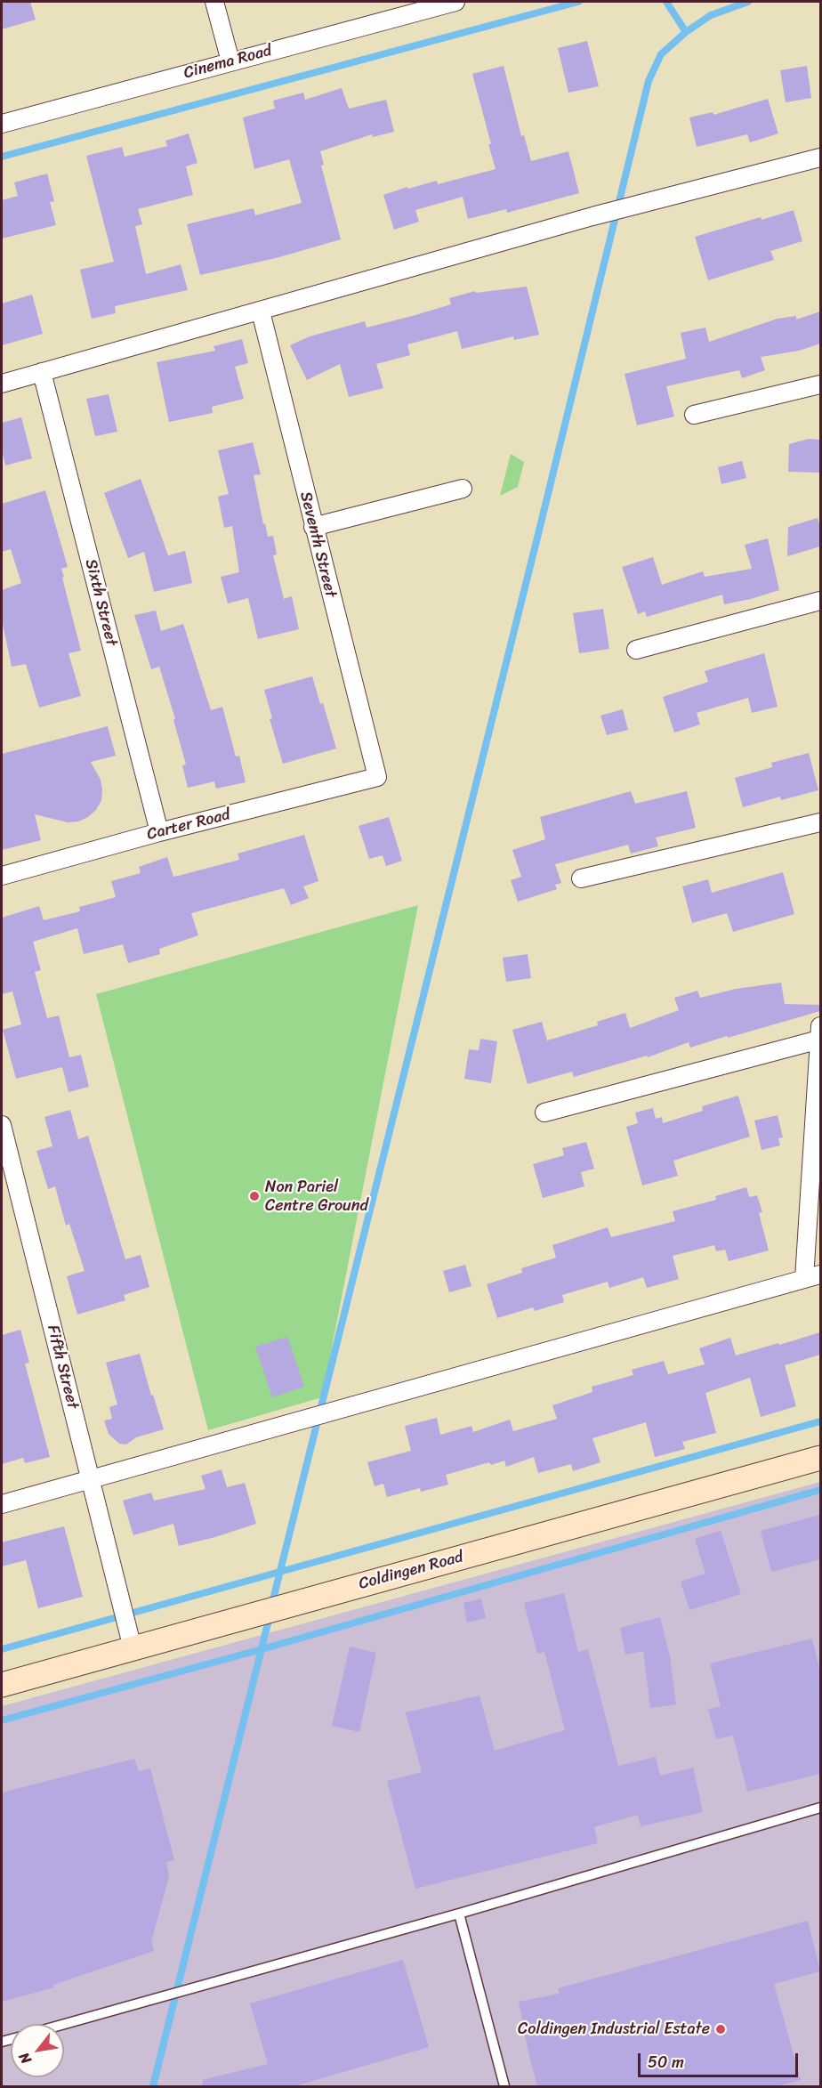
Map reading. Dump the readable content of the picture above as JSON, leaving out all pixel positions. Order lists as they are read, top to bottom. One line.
{"streets":{"street":["Cinema Road","Seventh Street","Sixth Street","Carter Road","Fifth Street","Coldingen Road"]},"crossings":[["Seventh Street","Carter Road"],["Sixth Street","Carter Road"],["Fifth Street","Coldingen Road"]],"places":["Non Pariel Centre Ground","Coldingen Industrial Estate"],"scale_bar":"50 m","north":"bottom left"}
